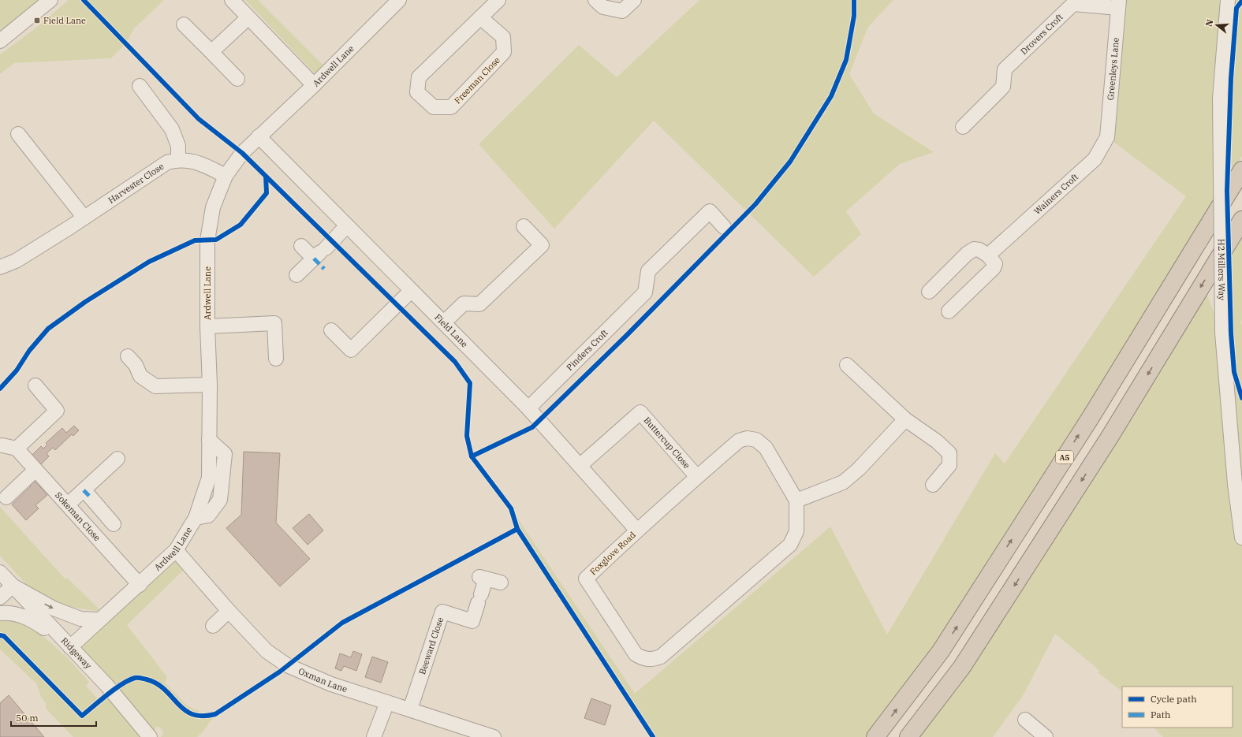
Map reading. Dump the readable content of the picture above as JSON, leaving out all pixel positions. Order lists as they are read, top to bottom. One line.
{"streets":{"highway":["A5"],"street":["Drovers Croft","Ardwell Lane","Greenleys Lane","Freeman Close","Harvester Close","Wainers Croft","H2 Millers Way","Field Lane","Pinders Croft","Buttercup Close","Sokeman Close","Foxglove Road","Beeward Close","Ridgeway","Oxman Lane"]},"crossings":[["Drovers Croft","Greenleys Lane"],["Ardwell Lane","Harvester Close"],["Ardwell Lane","Field Lane"],["Ardwell Lane","Sokeman Close"],["Ardwell Lane","Ridgeway"],["Ardwell Lane","Oxman Lane"],["Greenleys Lane","Wainers Croft"],["Field Lane","Pinders Croft"],["Field Lane","Buttercup Close"],["Field Lane","Foxglove Road"],["Buttercup Close","Foxglove Road"],["Beeward Close","Oxman Lane"]],"places":{"transit":["Field Lane"]},"legend":["Cycle path","Path"],"scale_bar":"50 m","north":"left"}
